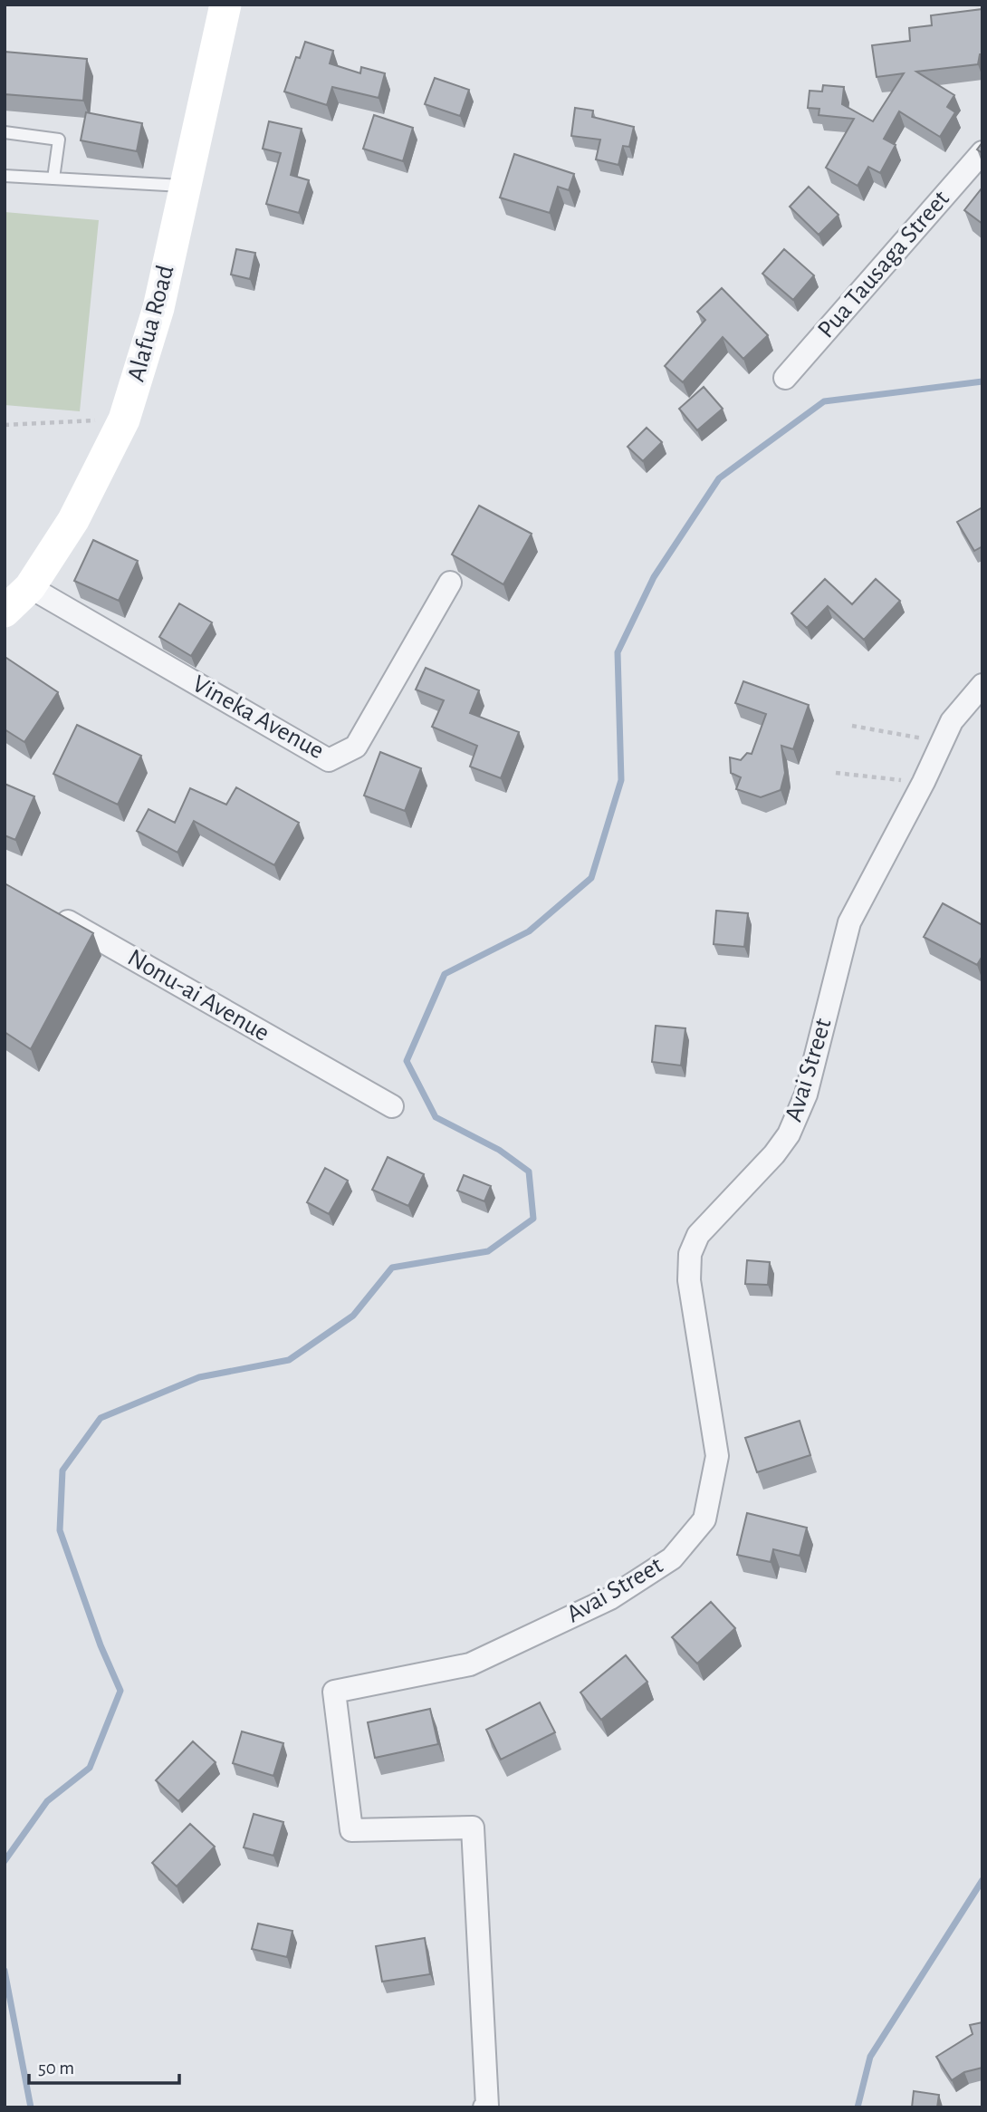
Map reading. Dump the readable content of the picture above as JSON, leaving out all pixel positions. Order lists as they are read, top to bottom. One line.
{"streets":{"street":["Pua Tausaga Street","Alafua Road","Vineka Avenue","Nonu-ai Avenue","Avai Street"]},"crossings":[["Alafua Road","Vineka Avenue"]],"scale_bar":"50 m"}
